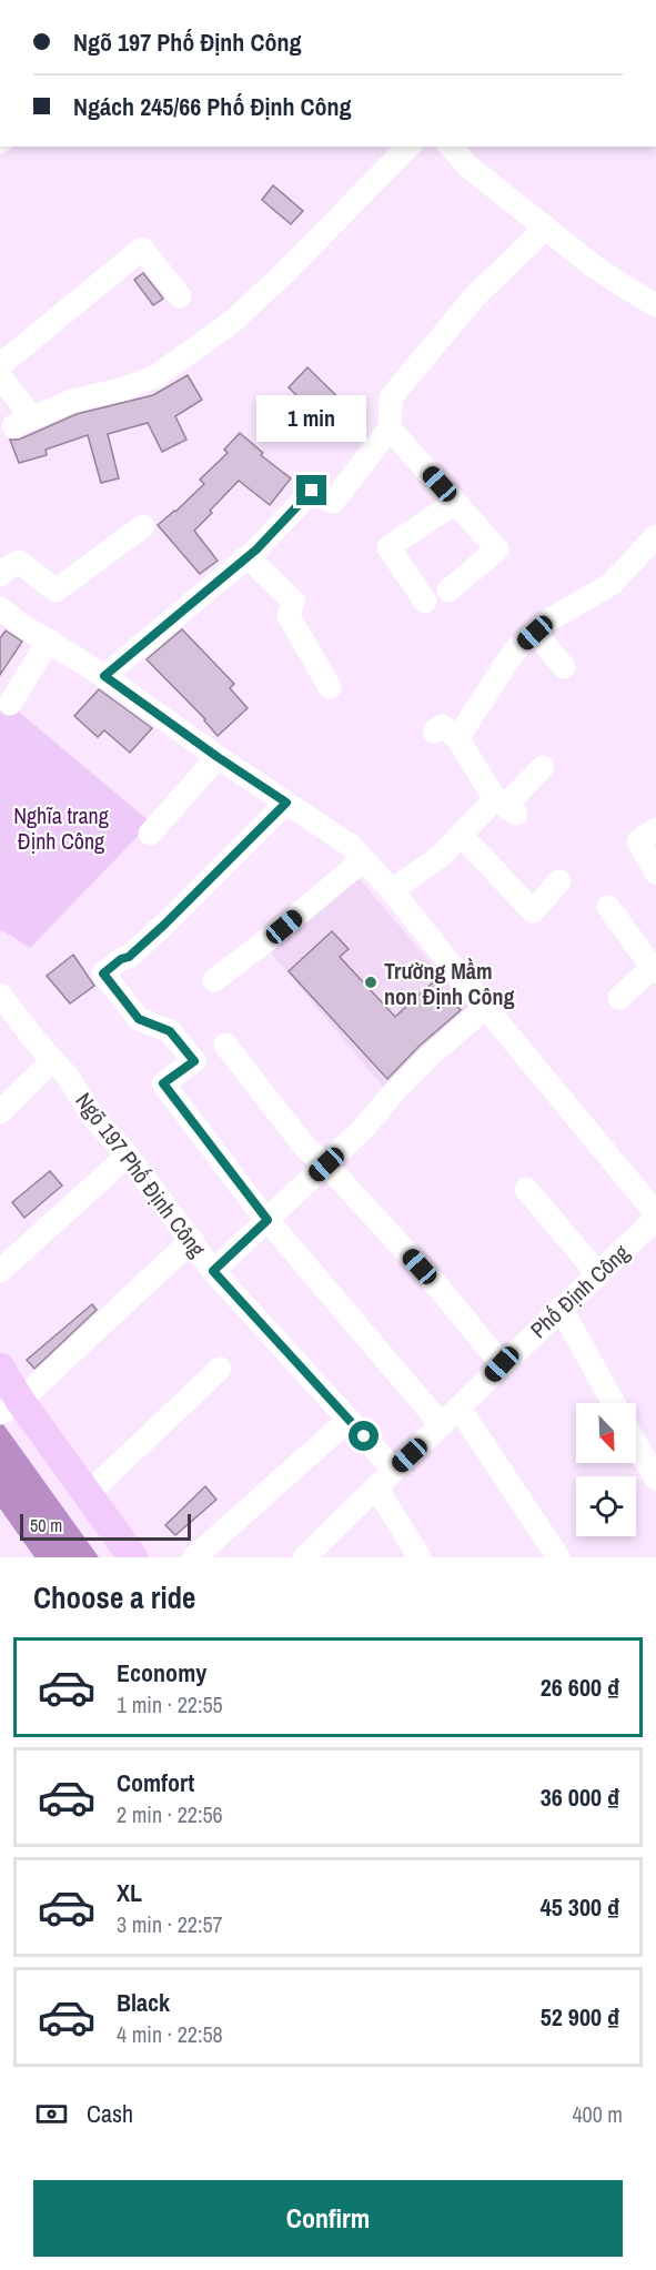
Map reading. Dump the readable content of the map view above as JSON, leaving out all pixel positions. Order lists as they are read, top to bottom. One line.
{"streets":{"street":["Ngõ 197 Phố Định Công","Phố Định Công"]},"crossings":[["Ngõ 197 Phố Định Công","Phố Định Công"]],"parks":["Nghĩa trang Định Công"],"places":["Trường Mầm non Định Công"],"scale_bar":"50 m","north":"bottom right","page":{"banner":["Ngõ 197 Phố Định Công","Ngách 245/66 Phố Định Công"],"bubble":"1 min","scale":"50 m","heading":"Choose a ride","list":[{"name":"Economy","note":"1 min · 22:55","value":"26 600 ₫"},{"name":"Comfort","note":"2 min · 22:56","value":"36 000 ₫"},{"name":"XL","note":"3 min · 22:57","value":"45 300 ₫"},{"name":"Black","note":"4 min · 22:58","value":"52 900 ₫"}],"pay":["Cash","400 m"],"buttons":"Confirm"}}
